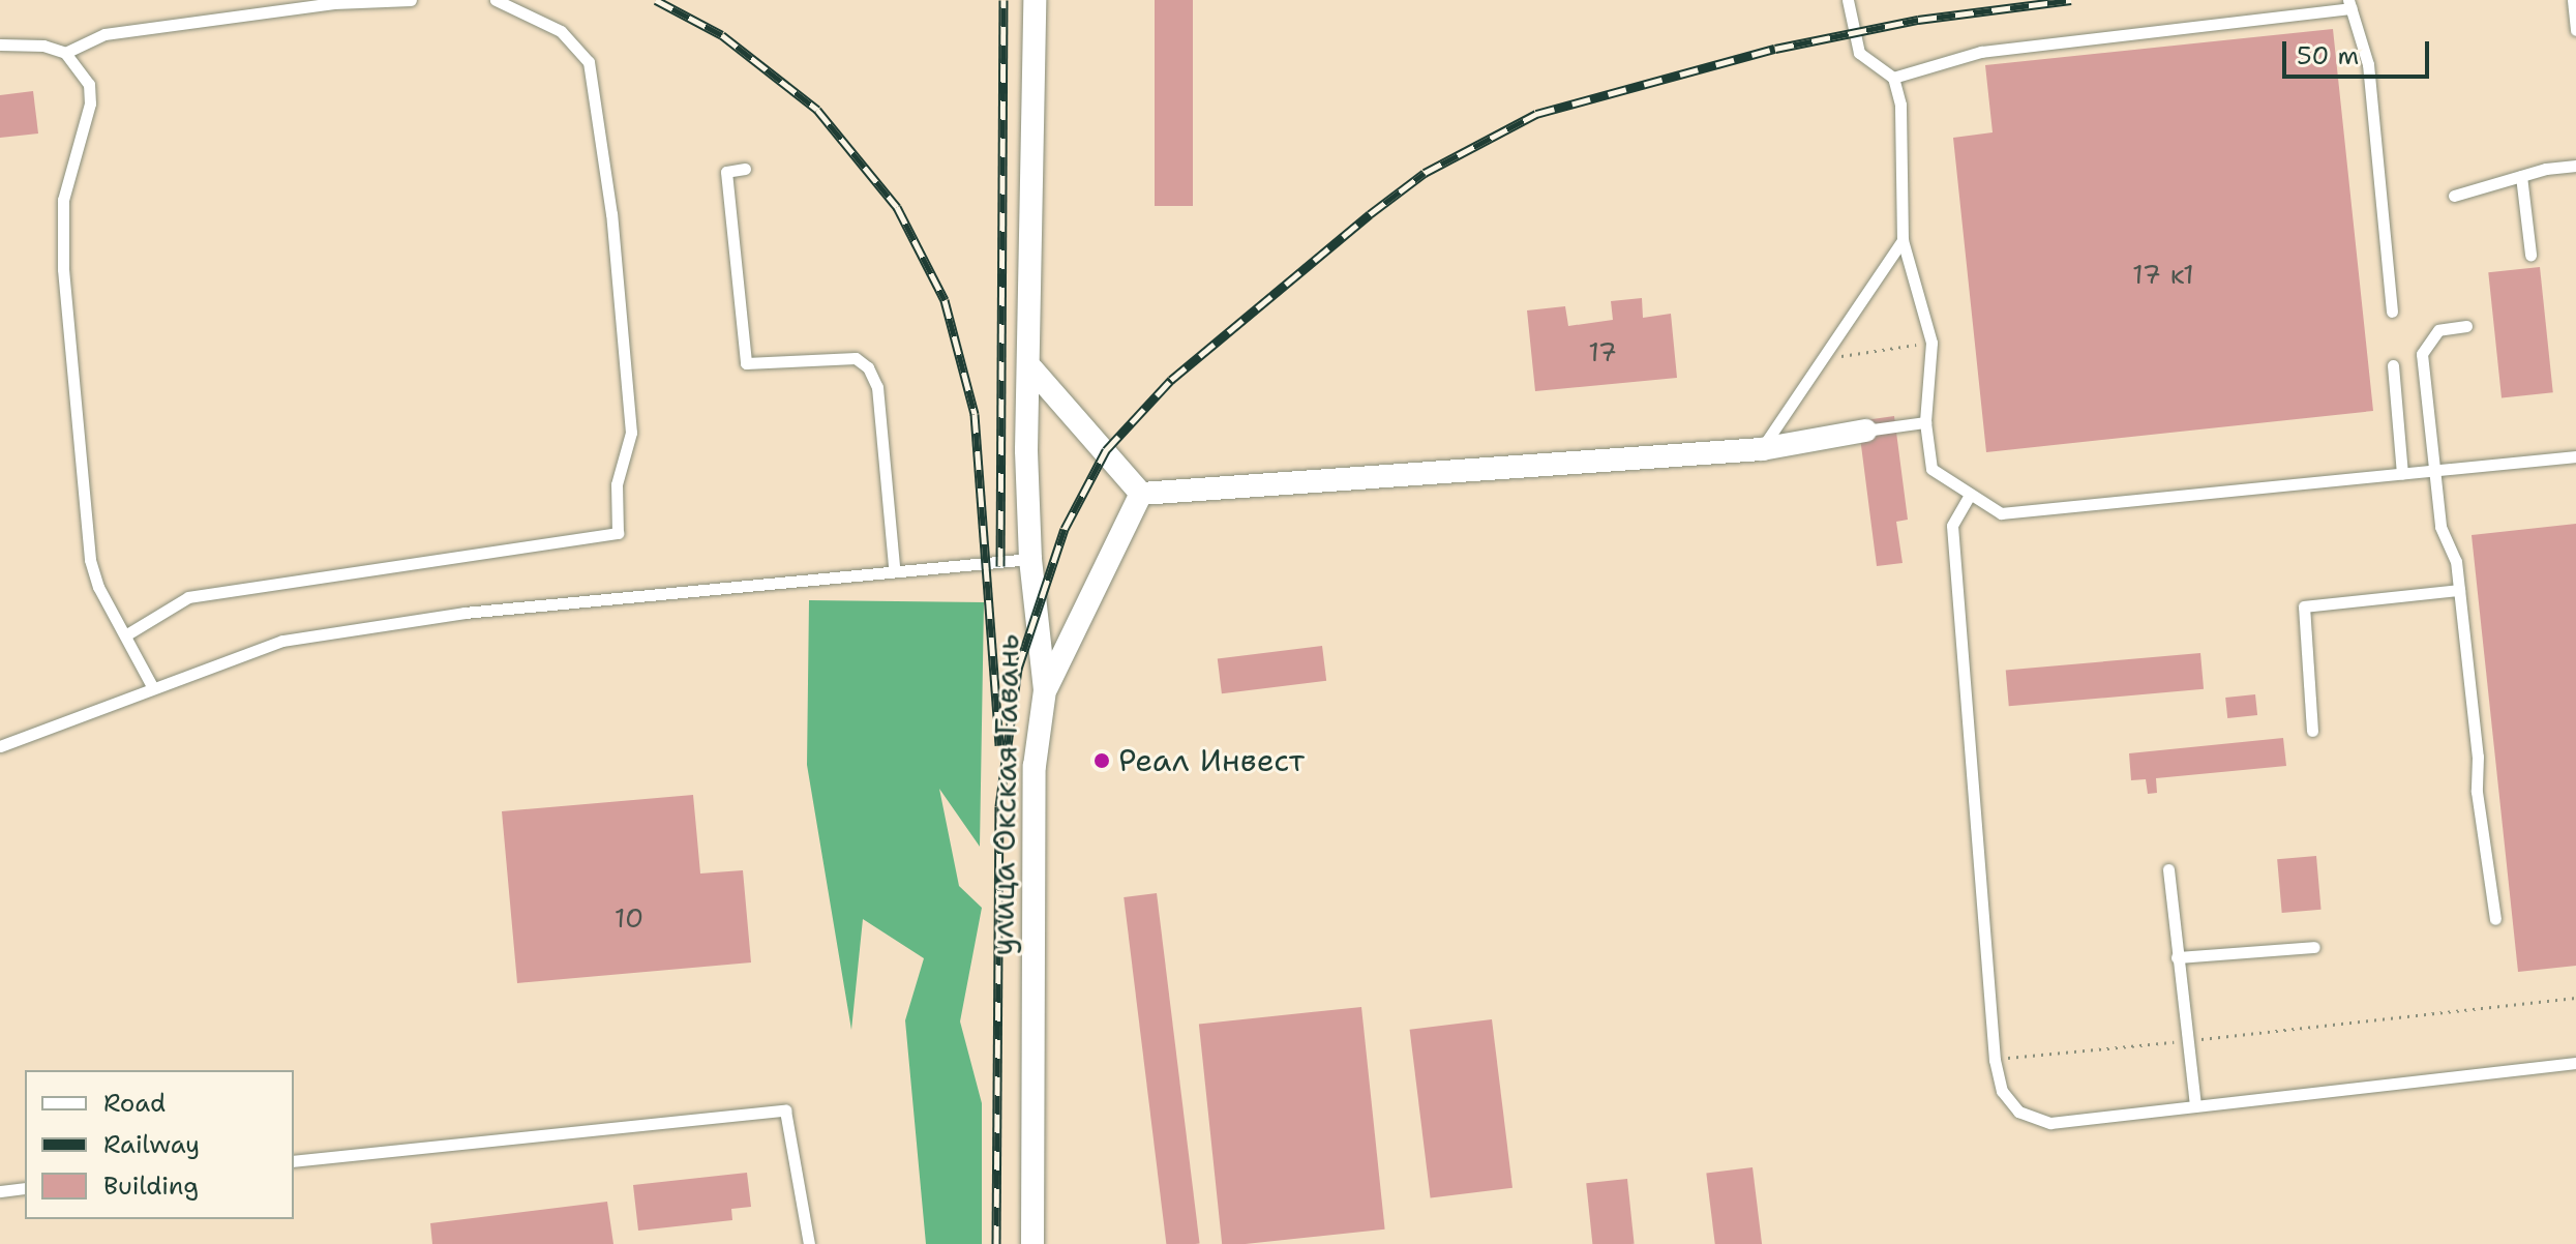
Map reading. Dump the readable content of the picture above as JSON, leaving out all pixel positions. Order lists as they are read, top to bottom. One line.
{"streets":{"street":["улица Окская Гавань"]},"places":["Реал Инвест"],"house_numbers":["17 к1","17","10"],"legend":["Road","Railway","Building"],"scale_bar":"50 m"}
